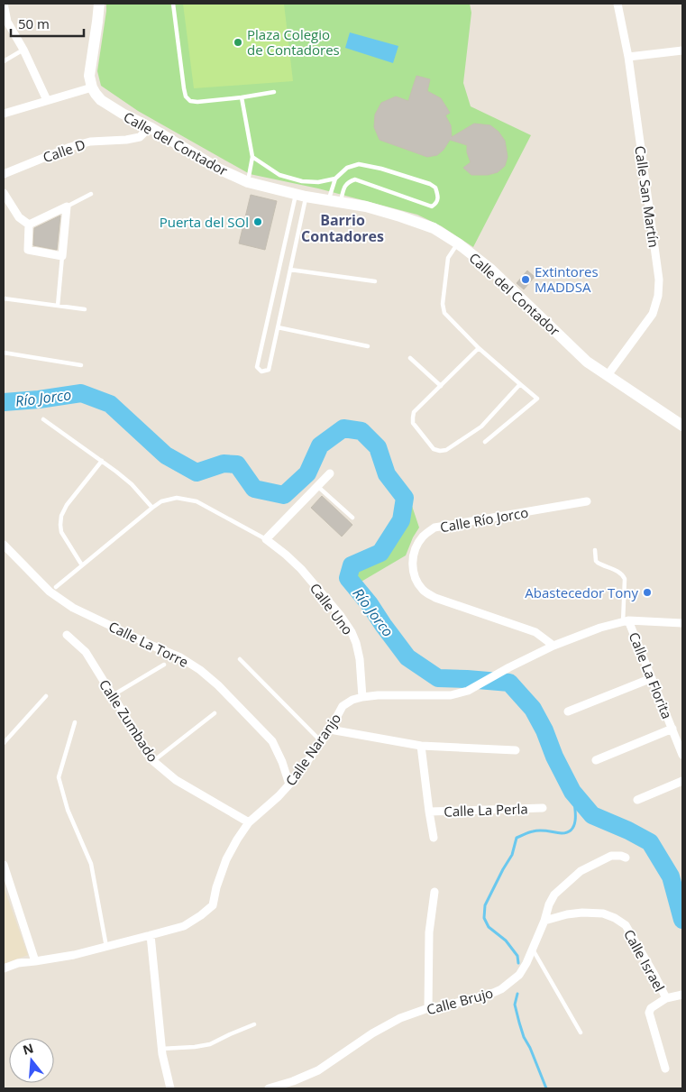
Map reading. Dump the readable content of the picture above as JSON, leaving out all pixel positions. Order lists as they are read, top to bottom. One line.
{"streets":{"street":["Calle del Contador","Calle D","Calle San Martín","Calle Río Jorco","Calle Uno","Calle La Torre","Calle La Florita","Calle Zumbado","Calle Naranjo","Calle La Perla","Calle Israel","Calle Brujo"]},"crossings":[["Calle del Contador","Calle D"],["Calle del Contador","Calle San Martín"],["Calle Río Jorco","Calle Naranjo"],["Calle Uno","Calle Naranjo"],["Calle La Torre","Calle Naranjo"],["Calle La Florita","Calle Naranjo"],["Calle Zumbado","Calle Naranjo"],["Calle Israel","Calle Brujo"]],"districts":["Barrio Contadores"],"water":["Río Jorco"],"places":["Plaza Colegio de Contadores","Puerta del SOl","Extintores MADDSA","Abastecedor Tony"],"scale_bar":"50 m","north":"top"}
